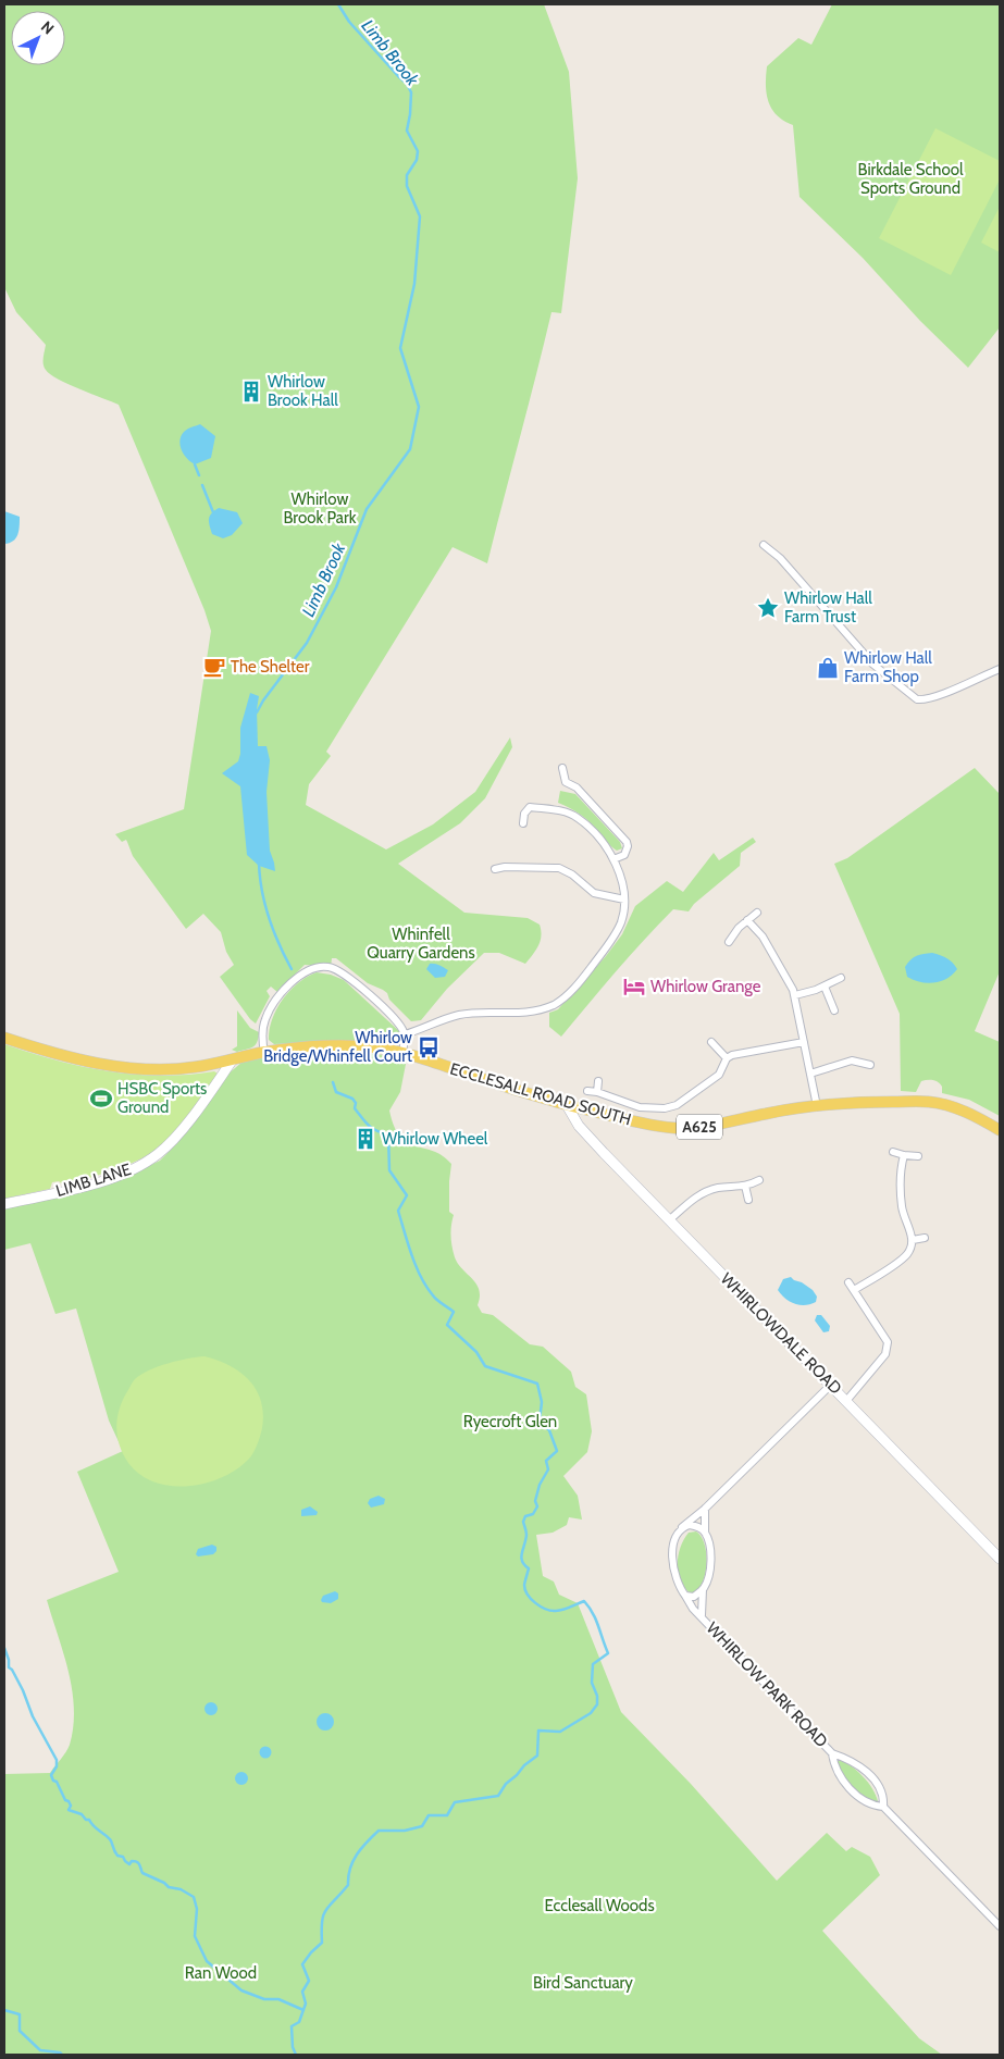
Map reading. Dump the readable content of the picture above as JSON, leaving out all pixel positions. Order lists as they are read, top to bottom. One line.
{"streets":{"main road":["ECCLESALL ROAD SOUTH","A625","LIMB LANE","WHIRLOWDALE ROAD"],"street":["WHIRLOW PARK ROAD"]},"crossings":[["ECCLESALL ROAD SOUTH","A625"],["ECCLESALL ROAD SOUTH","LIMB LANE"],["ECCLESALL ROAD SOUTH","WHIRLOWDALE ROAD"],["A625","LIMB LANE"]],"water":["Limb Brook"],"parks":["Birkdale School Sports Ground","Whirlow Brook Park","Whinfell Quarry Gardens","Ryecroft Glen","Ecclesall Woods","Ran Wood","Bird Sanctuary"],"places":{"building":["Whirlow Brook Hall","Whirlow Wheel"],"place":["Whirlow Hall Farm Trust"],"cafe":["The Shelter"],"shop":["Whirlow Hall Farm Shop"],"hotel":["Whirlow Grange"],"bus stop":["Whirlow Bridge/Whinfell Court"],"sports":["HSBC Sports Ground"]},"north":"top right"}
